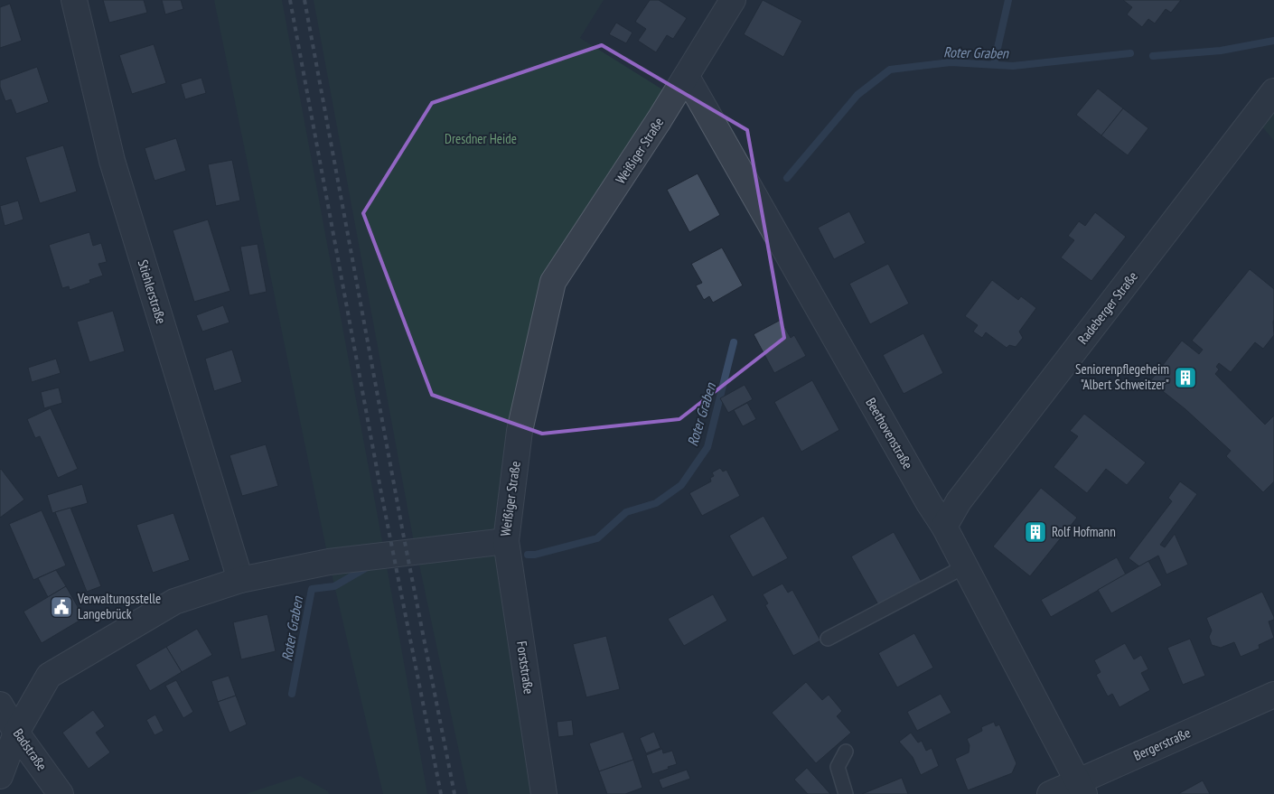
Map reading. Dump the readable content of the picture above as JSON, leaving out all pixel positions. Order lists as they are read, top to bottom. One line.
{"streets":{"street":["Weißiger Straße","Stiehlerstraße","Radeberger Straße","Beethovenstraße","Forststraße","Bergerstraße","Badstraße"]},"crossings":[["Weißiger Straße","Stiehlerstraße"],["Weißiger Straße","Beethovenstraße"],["Weißiger Straße","Forststraße"],["Weißiger Straße","Badstraße"],["Radeberger Straße","Beethovenstraße"],["Beethovenstraße","Bergerstraße"]],"water":["Roter Graben"],"parks":["Dresdner Heide"],"places":{"building":["Seniorenpflegeheim \"Albert Schweitzer\"","Rolf Hofmann"],"public building":["Verwaltungsstelle Langebrück"]}}
